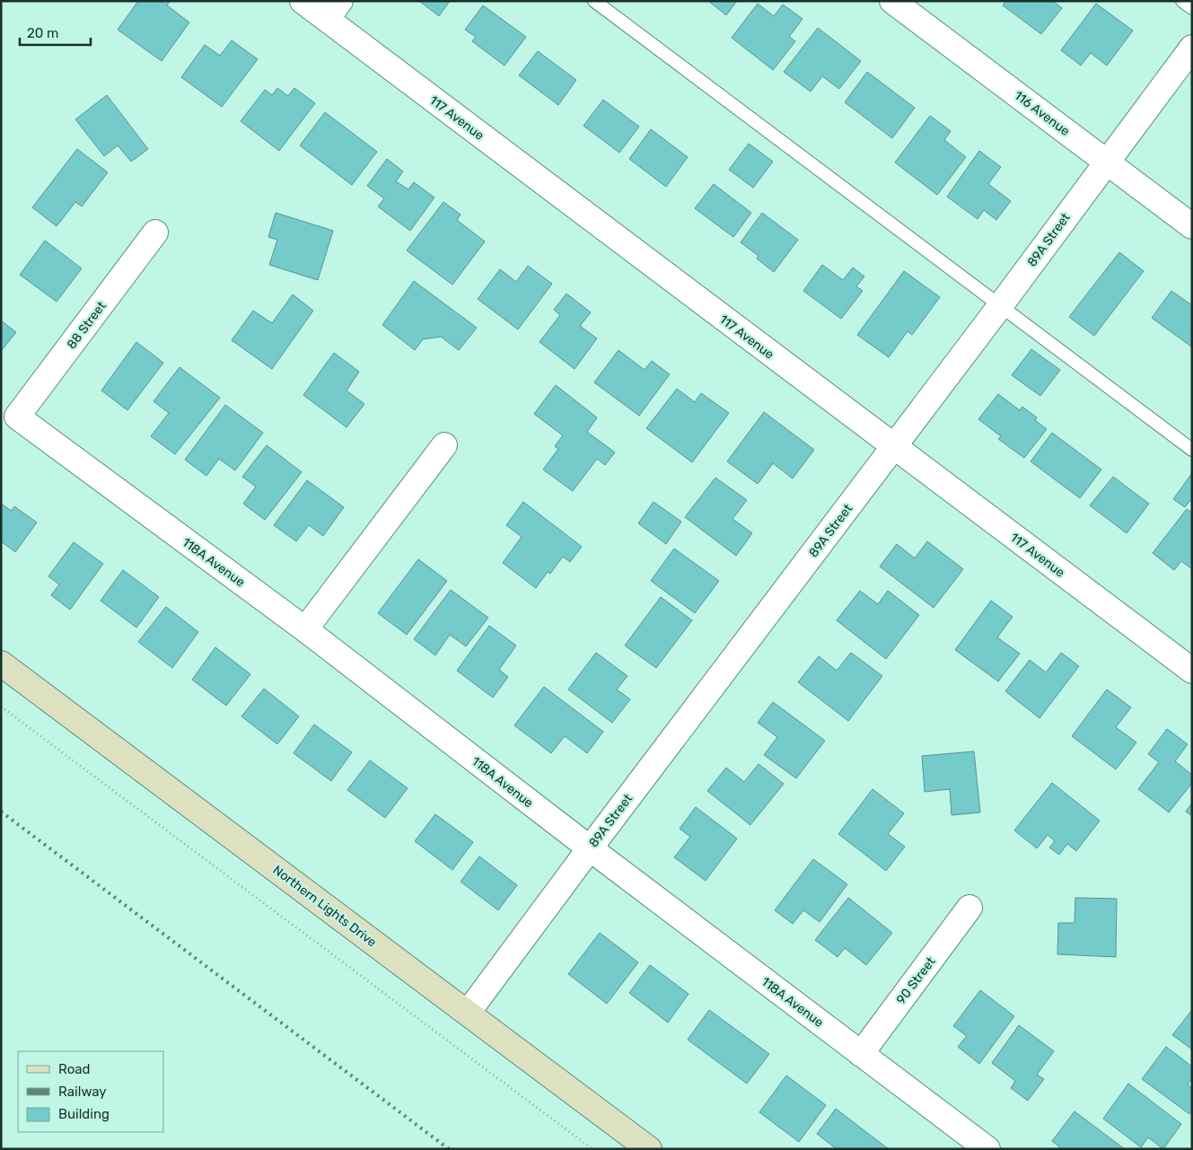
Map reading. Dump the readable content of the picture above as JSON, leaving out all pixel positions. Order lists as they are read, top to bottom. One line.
{"streets":{"main road":["Northern Lights Drive"],"street":["116 Avenue","117 Avenue","89A Street","88 Street","118A Avenue","90 Street"]},"crossings":[["116 Avenue","89A Street"],["117 Avenue","89A Street"],["89A Street","118A Avenue"],["89A Street","Northern Lights Drive"],["88 Street","118A Avenue"],["118A Avenue","90 Street"]],"legend":["Road","Railway","Building"],"scale_bar":"20 m"}
